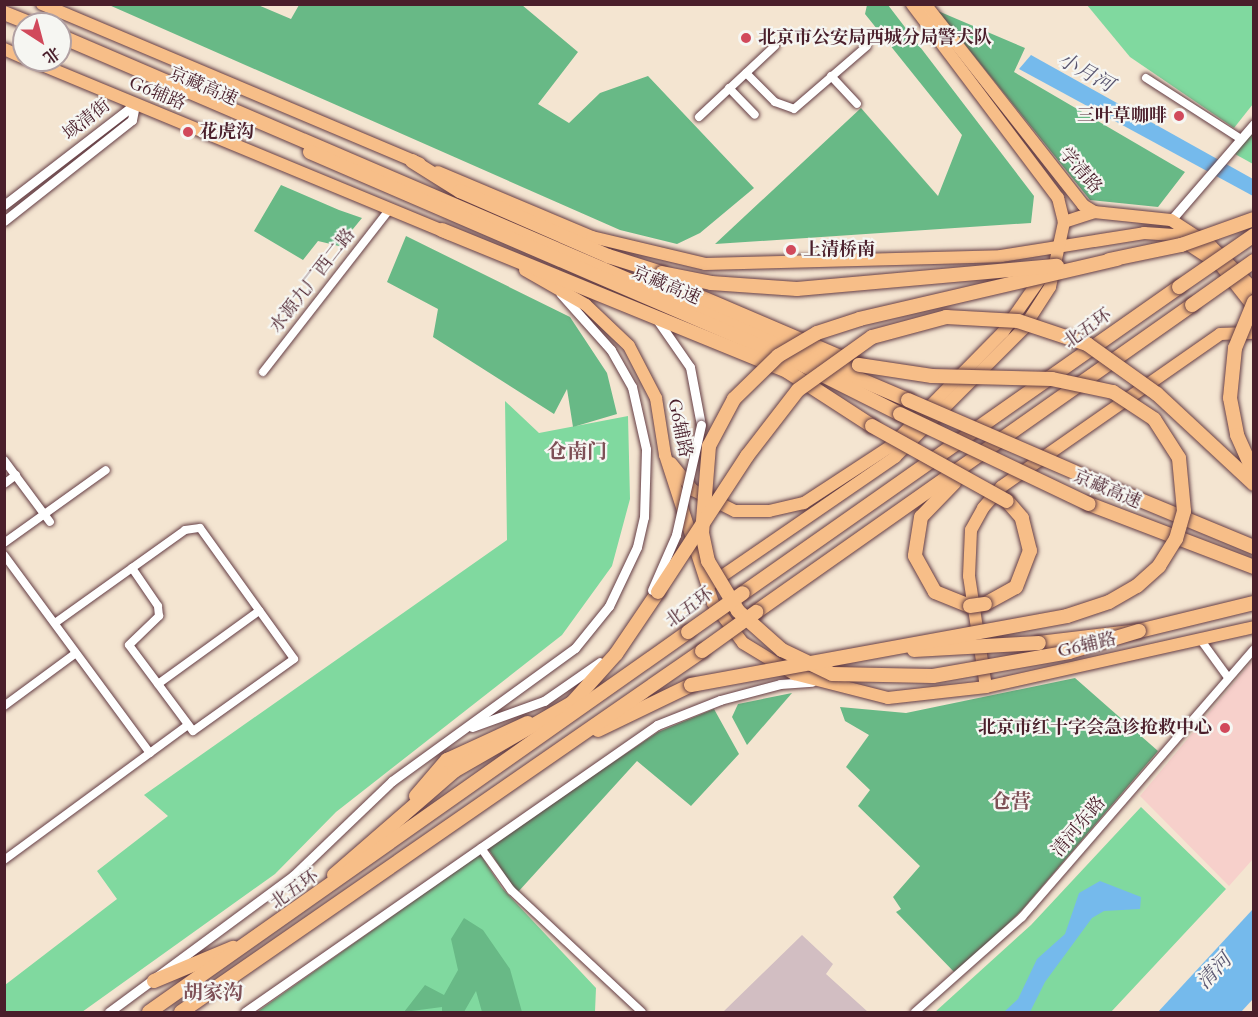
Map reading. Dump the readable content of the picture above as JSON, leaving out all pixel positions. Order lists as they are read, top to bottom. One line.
{"streets":{"highway":["京藏高速","北五环"],"main road":["G6辅路","学清路"],"street":["域清街","水源九厂西二路","清河东路"]},"crossings":[["G6辅路","域清街"],["G6辅路","学清路"],["G6辅路","水源九厂西二路"]],"districts":["仓南门","仓营","胡家沟"],"water":["小月河","清河"],"places":["北京市公安局西城分局警犬队","三叶草咖啡","花虎沟","上清桥南","北京市红十字会急诊抢救中心"],"north":"bottom right"}
